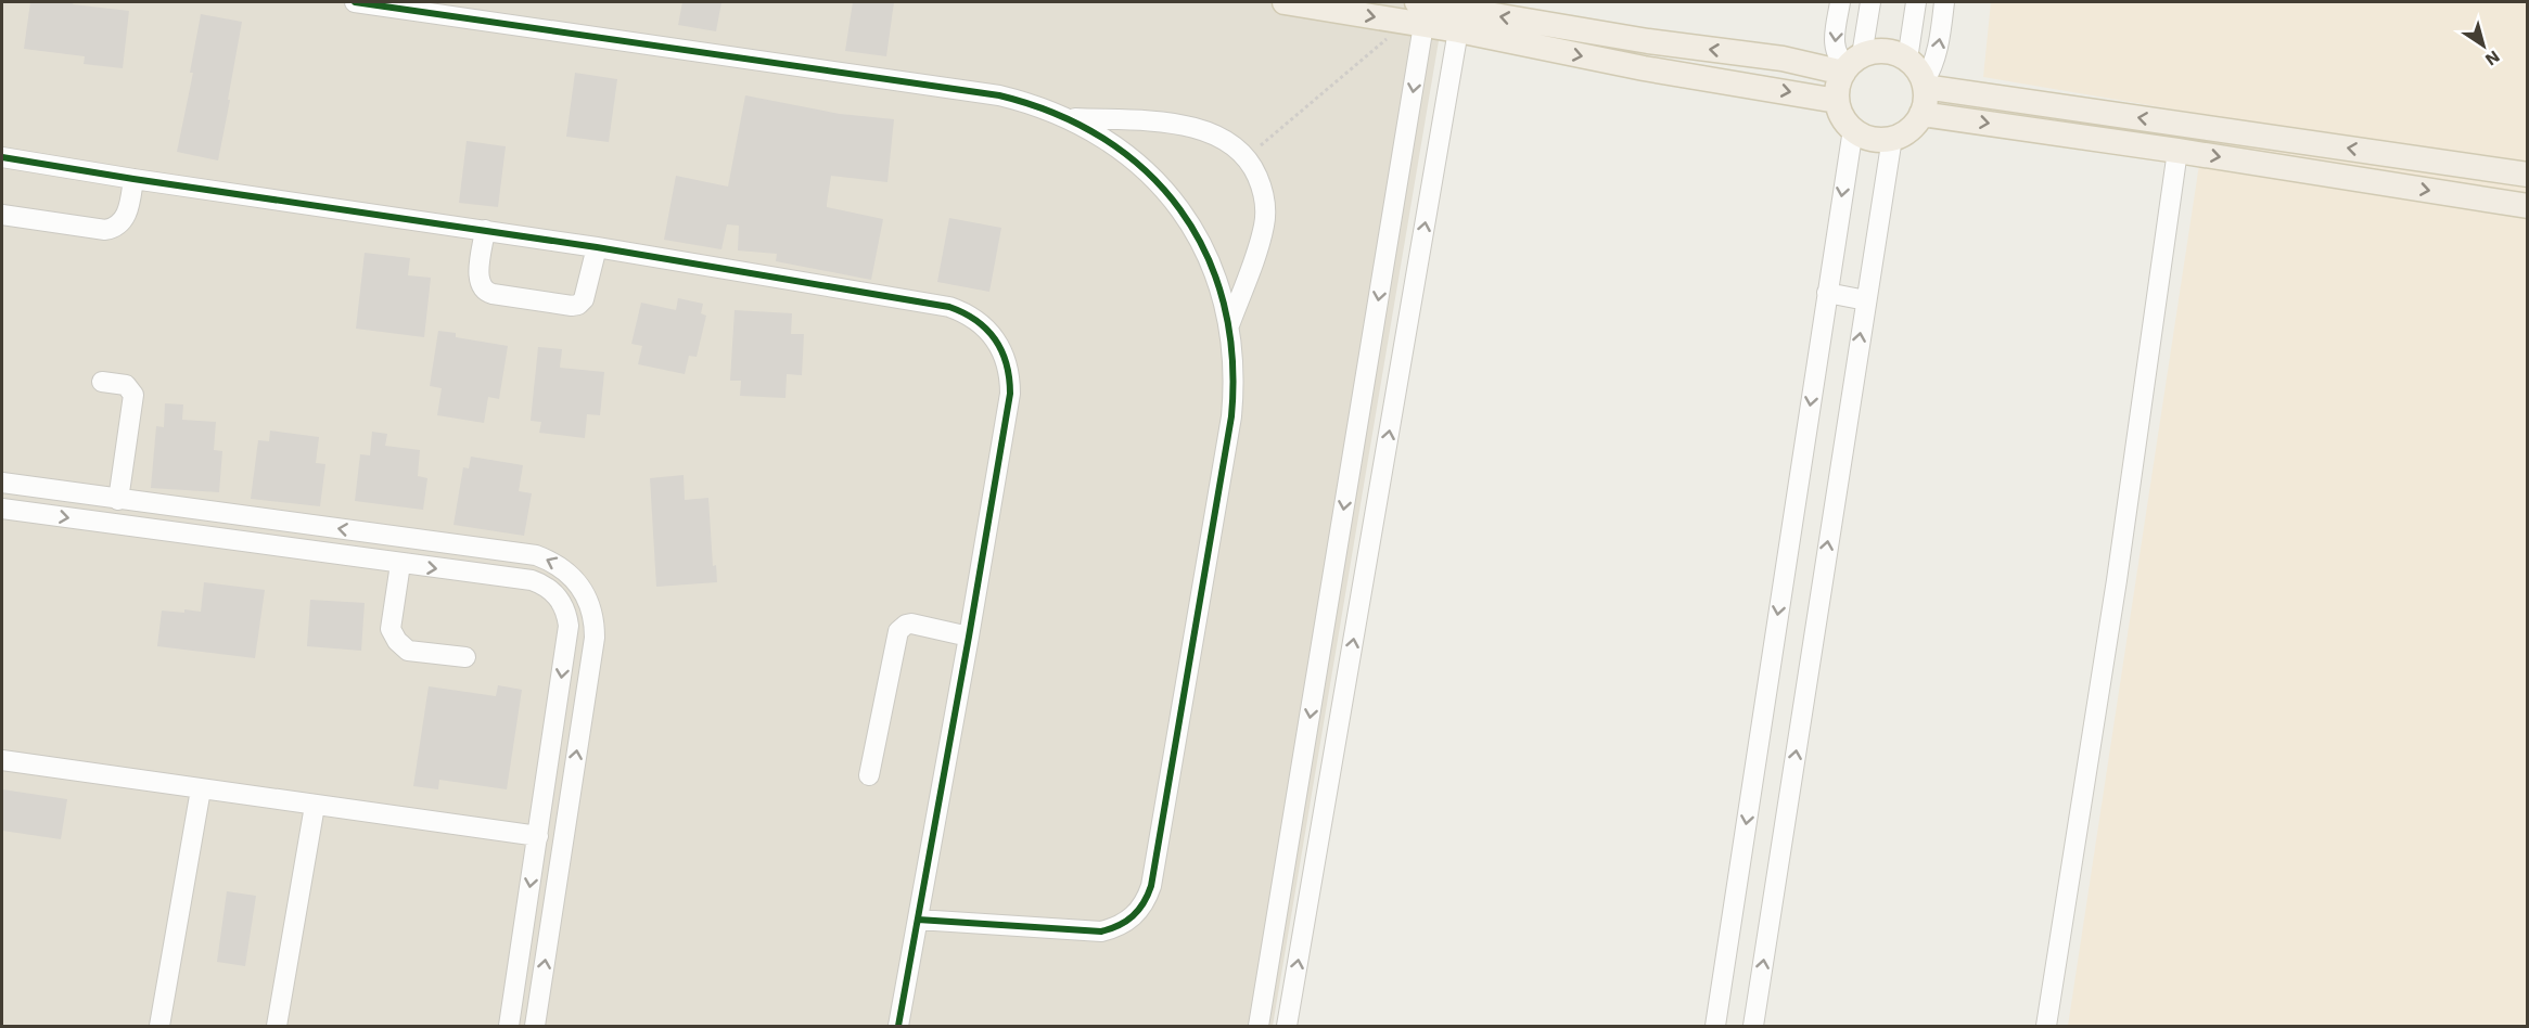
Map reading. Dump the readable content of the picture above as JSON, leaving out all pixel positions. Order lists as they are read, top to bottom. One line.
{"north":"bottom right"}
